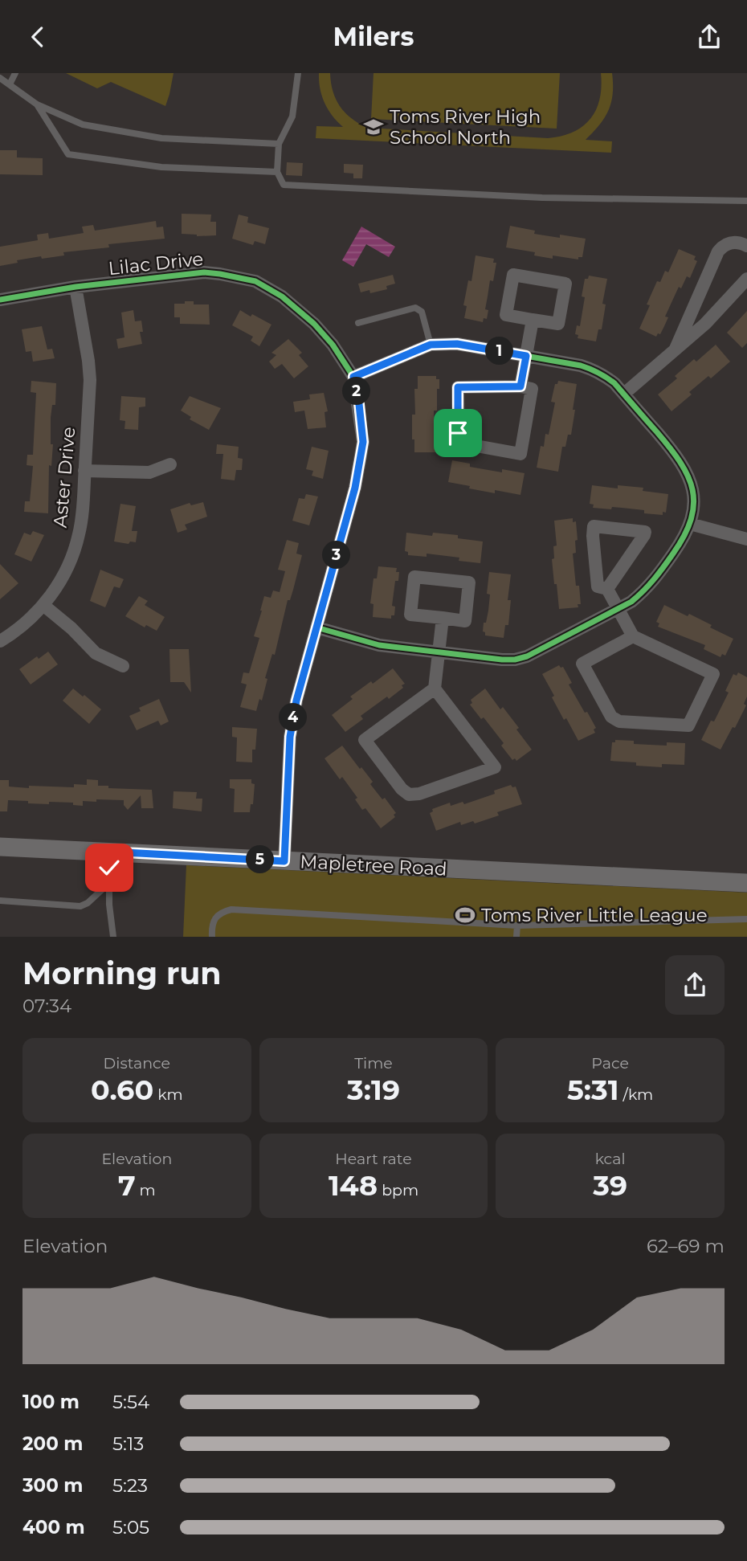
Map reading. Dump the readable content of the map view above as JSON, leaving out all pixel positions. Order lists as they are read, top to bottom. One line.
{"streets":{"street":["Lilac Drive","Aster Drive","Mapletree Road"]},"crossings":[["Lilac Drive","Aster Drive"],["Lilac Drive","Mapletree Road"]],"places":{"school or university":["Toms River High School North"],"sports":["Toms River Little League"]},"page":{"header":"Milers","pins":["1","2","3","4","5"],"heading":["Morning run","07:34"],"stats":[["Distance","0.60 km"],["Time","3:19"],["Pace","5:31 /km"],["Elevation","7 m"],["Heart rate","148 bpm"],["kcal","39"]],"chart":["Elevation","62–69 m"],"list":[{"name":"100 m","note":"5:54"},{"name":"200 m","note":"5:13"},{"name":"300 m","note":"5:23"},{"name":"400 m","note":"5:05"}]}}
